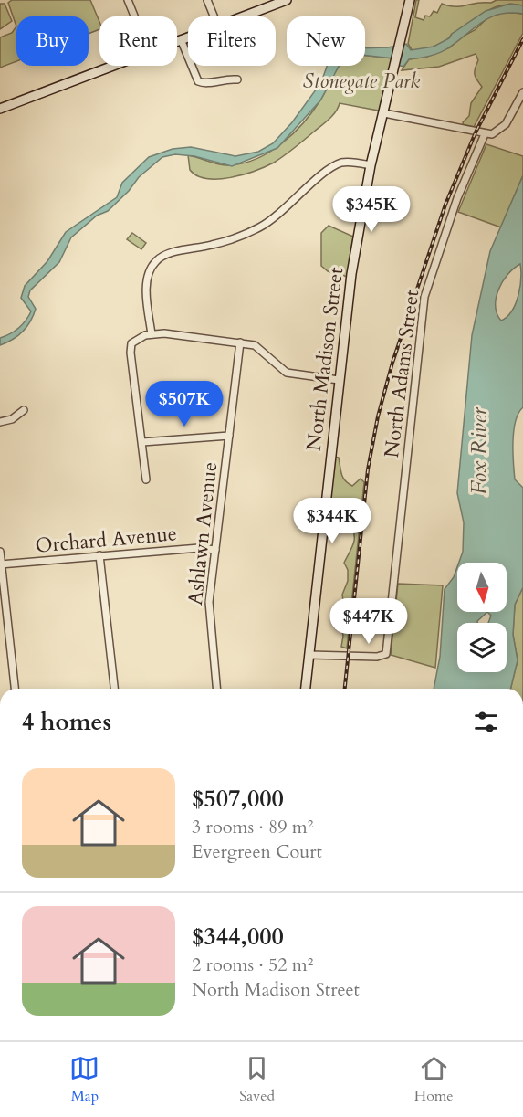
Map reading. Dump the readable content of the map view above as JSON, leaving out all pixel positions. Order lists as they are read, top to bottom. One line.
{"streets":{"street":["North Madison Street","North Adams Street","Ashlawn Avenue","Orchard Avenue"]},"crossings":[["North Madison Street","North Adams Street"],["Ashlawn Avenue","Orchard Avenue"]],"water":["Fox River"],"parks":["Stonegate Park"],"north":"bottom","page":{"chip":["Buy","Rent","Filters","New"],"price":["$345K","$507K","$344K","$447K"],"heading":"4 homes","list":[{"name":"$507,000","note":"3 rooms · 89 m² · Evergreen Court"},{"name":"$344,000","note":"2 rooms · 52 m² · North Madison Street"}],"tabs":["Map","Saved","Home"]}}
